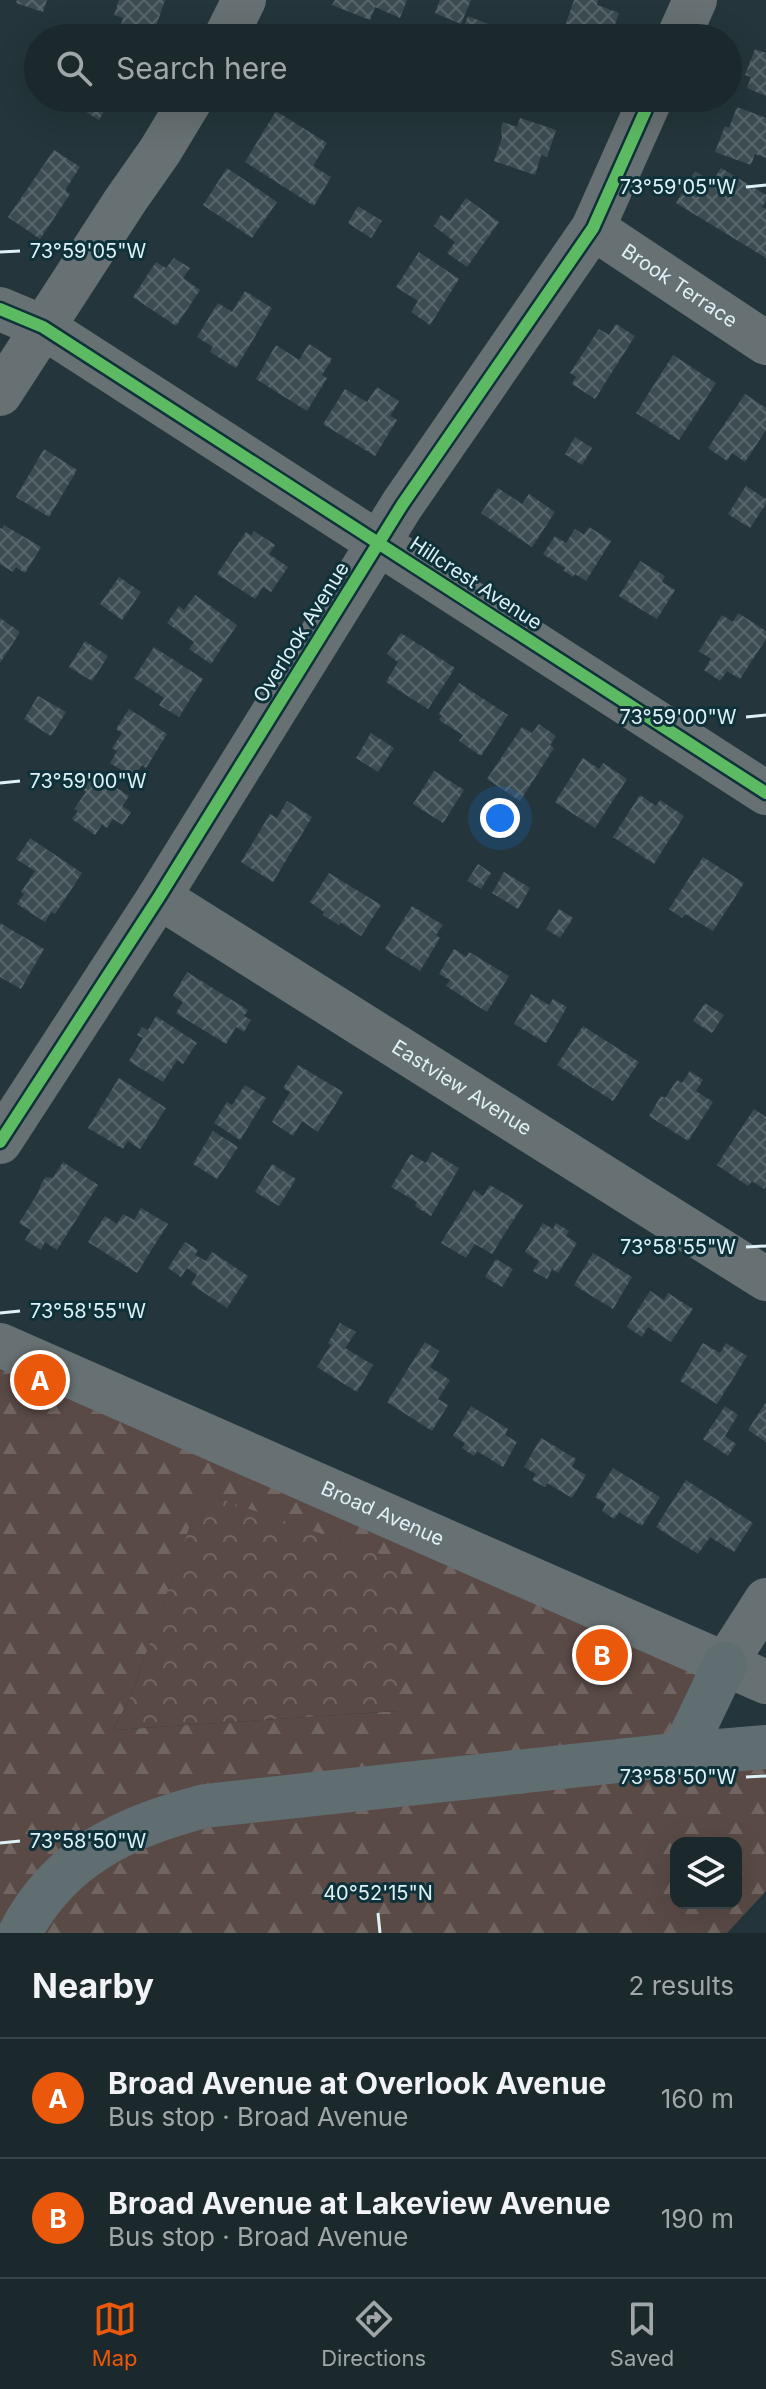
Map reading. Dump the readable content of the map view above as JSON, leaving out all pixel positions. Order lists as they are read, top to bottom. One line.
{"streets":{"street":["Brook Terrace","Hillcrest Avenue","Overlook Avenue","Eastview Avenue","Broad Avenue"]},"crossings":[["Brook Terrace","Overlook Avenue"],["Hillcrest Avenue","Overlook Avenue"],["Overlook Avenue","Eastview Avenue"]],"page":{"search":"Search here","pins":["A","B"],"heading":["Nearby","2 results"],"list":[{"mark":"A","name":"Broad Avenue at Overlook Avenue","note":"Bus stop · Broad Avenue","value":"160 m"},{"mark":"B","name":"Broad Avenue at Lakeview Avenue","note":"Bus stop · Broad Avenue","value":"190 m"}],"nav":["Map","Directions","Saved"]},"coordinates":["73°59'05\"W","73°59'00\"W","73°58'55\"W","73°58'50\"W","40°52'15\"N"]}
